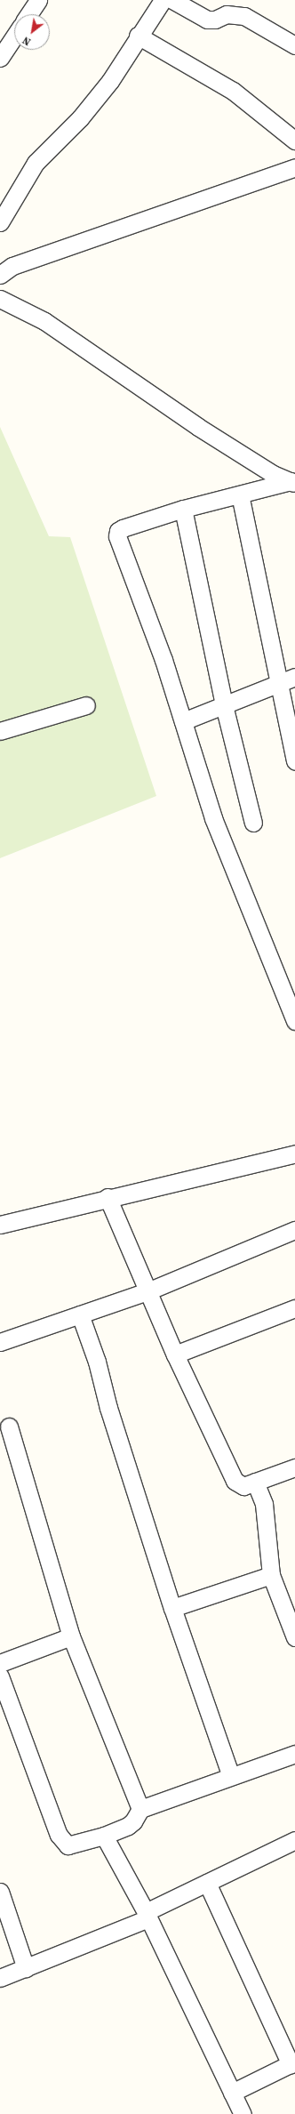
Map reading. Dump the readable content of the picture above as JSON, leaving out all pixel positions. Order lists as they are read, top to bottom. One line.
{"north":"bottom left"}
